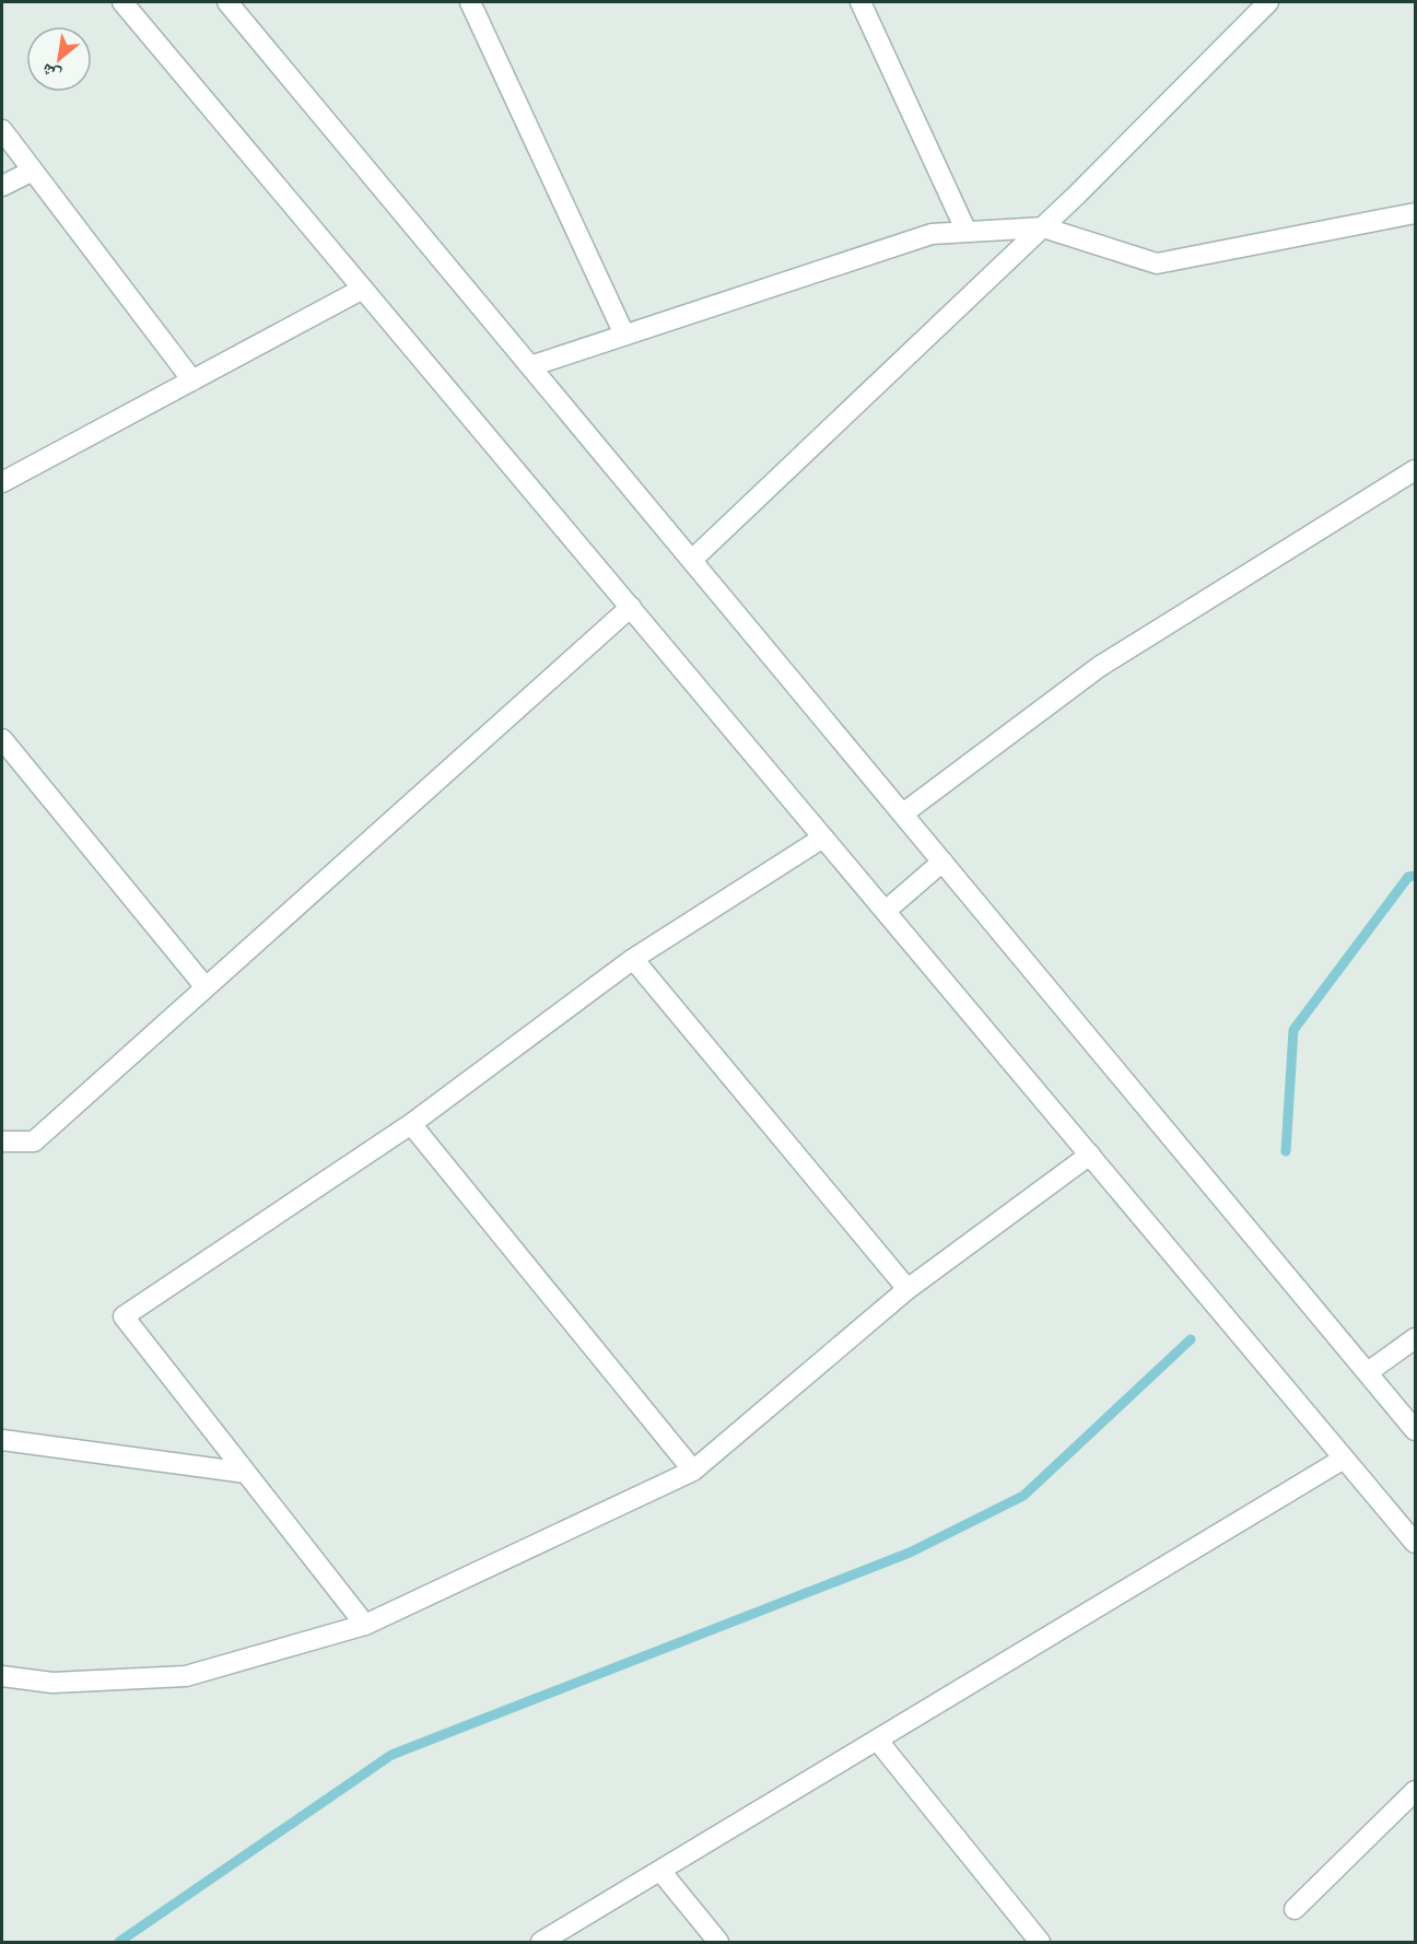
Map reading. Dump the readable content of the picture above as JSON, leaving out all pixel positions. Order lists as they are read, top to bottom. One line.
{"north":"bottom left"}
